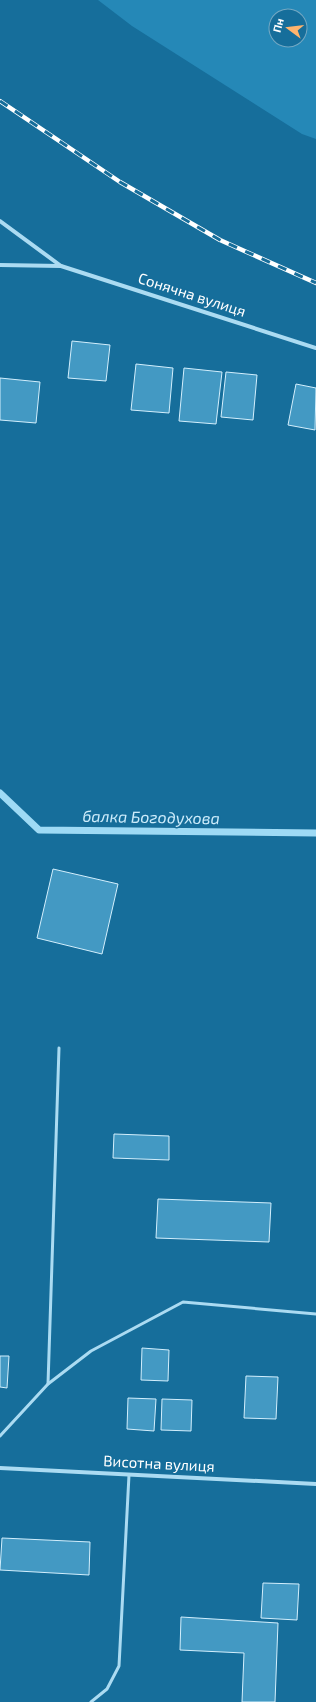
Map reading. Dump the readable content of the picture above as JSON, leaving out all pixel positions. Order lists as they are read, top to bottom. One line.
{"streets":{"street":["Сонячна вулиця","Висотна вулиця"]},"water":["балка Богодухова"],"north":"left"}
